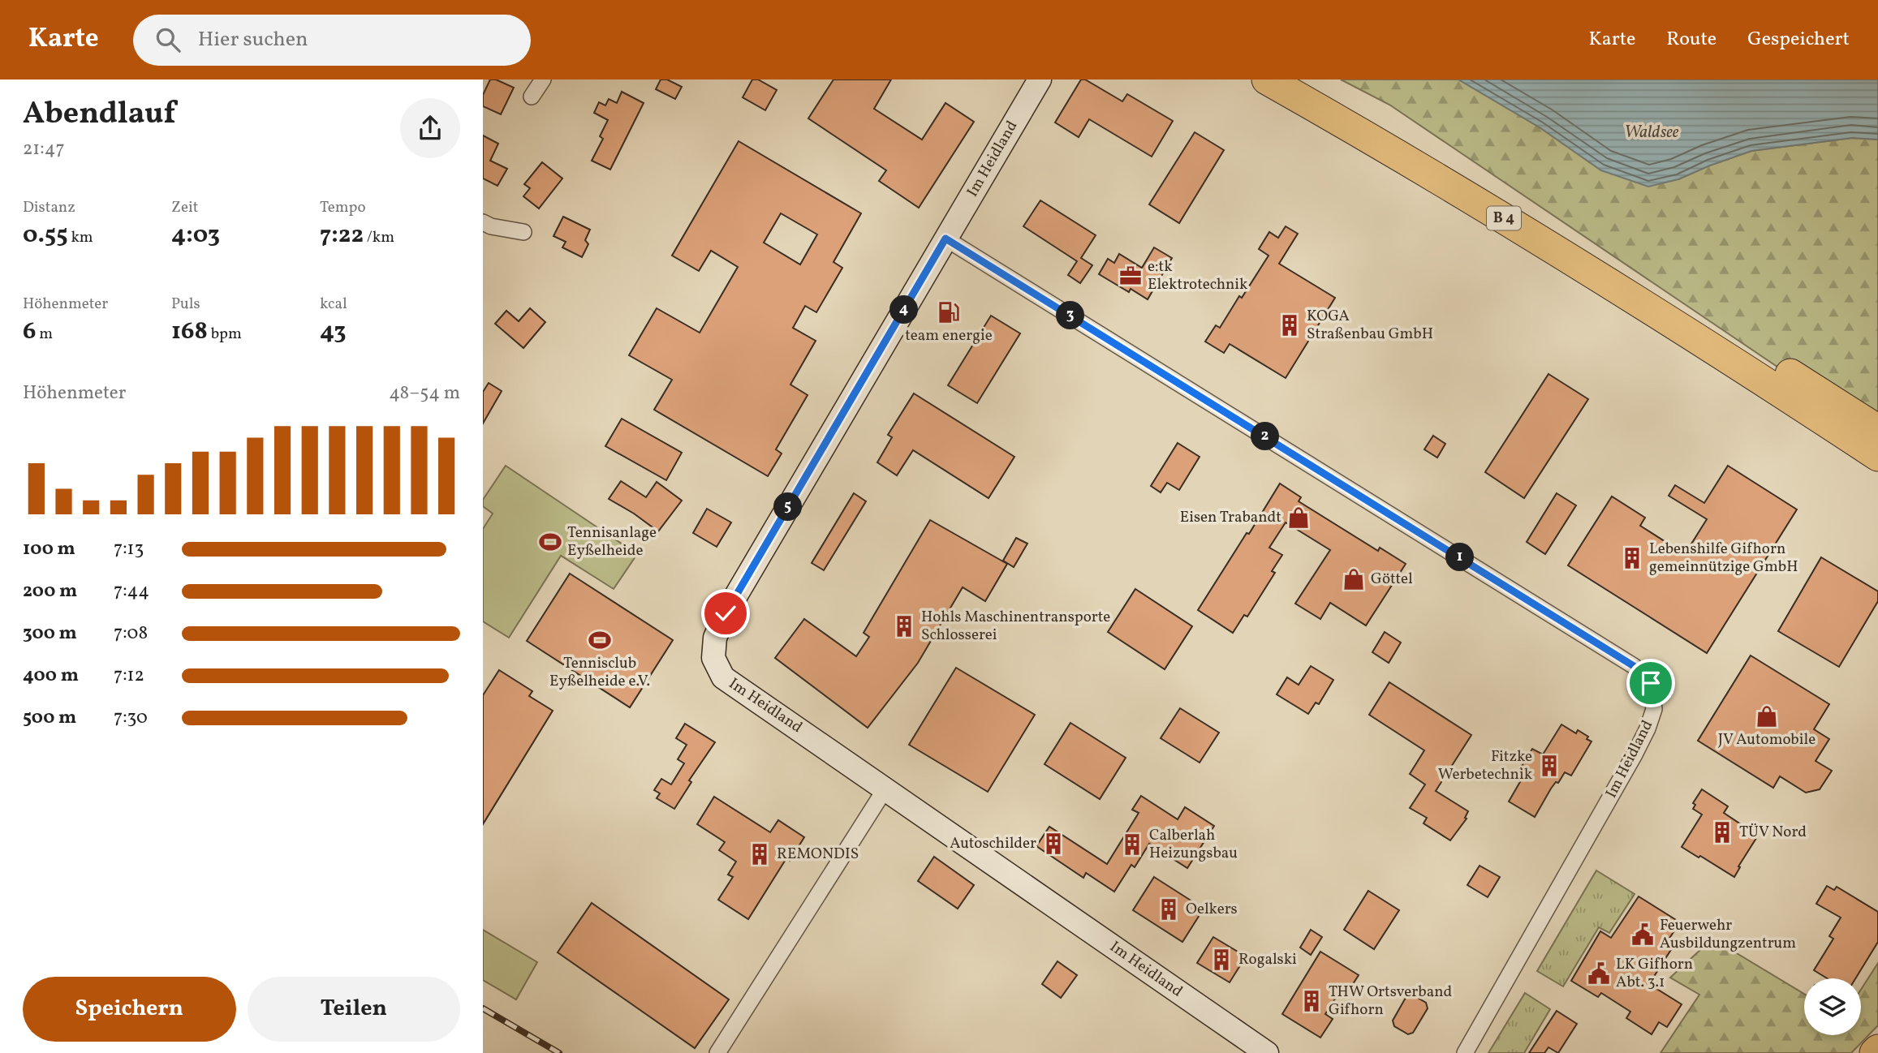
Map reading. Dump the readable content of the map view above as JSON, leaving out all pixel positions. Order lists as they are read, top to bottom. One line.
{"streets":{"highway":["B 4"],"street":["Im Heidland"]},"water":["Waldsee"],"places":{"office":["e:tk Elektrotechnik"],"fuel station":["team energie"],"building":["KOGA Straßenbau GmbH","Lebenshilfe Gifhorn gemeinnützige GmbH","Hohls Maschinentransporte Schlosserei","Fitzke Werbetechnik","TÜV Nord","Autoschilder","Calberlah Heizungsbau","REMONDIS","Oelkers","Rogalski","THW Ortsverband Gifhorn"],"shop":["Eisen Trabandt","Göttel","JV Automobile"],"sports":["Tennisanlage Eyßelheide","Tennisclub Eyßelheide e.V."],"public building":["Feuerwehr Ausbildungzentrum","LK Gifhorn Abt. 3.1"]},"page":{"header":"Karte","search":"Hier suchen","nav":["Karte","Route","Gespeichert"],"heading":["Abendlauf","21:47"],"stats":[["Distanz","0.55 km"],["Zeit","4:03"],["Tempo","7:22 /km"],["Höhenmeter","6 m"],["Puls","168 bpm"],["kcal","43"]],"pins":["4","3","2","5","1"],"chart":["Höhenmeter","48–54 m"],"list":[{"name":"100 m","note":"7:13"},{"name":"200 m","note":"7:44"},{"name":"300 m","note":"7:08"},{"name":"400 m","note":"7:12"},{"name":"500 m","note":"7:30"}],"buttons":["Speichern","Teilen"]}}
